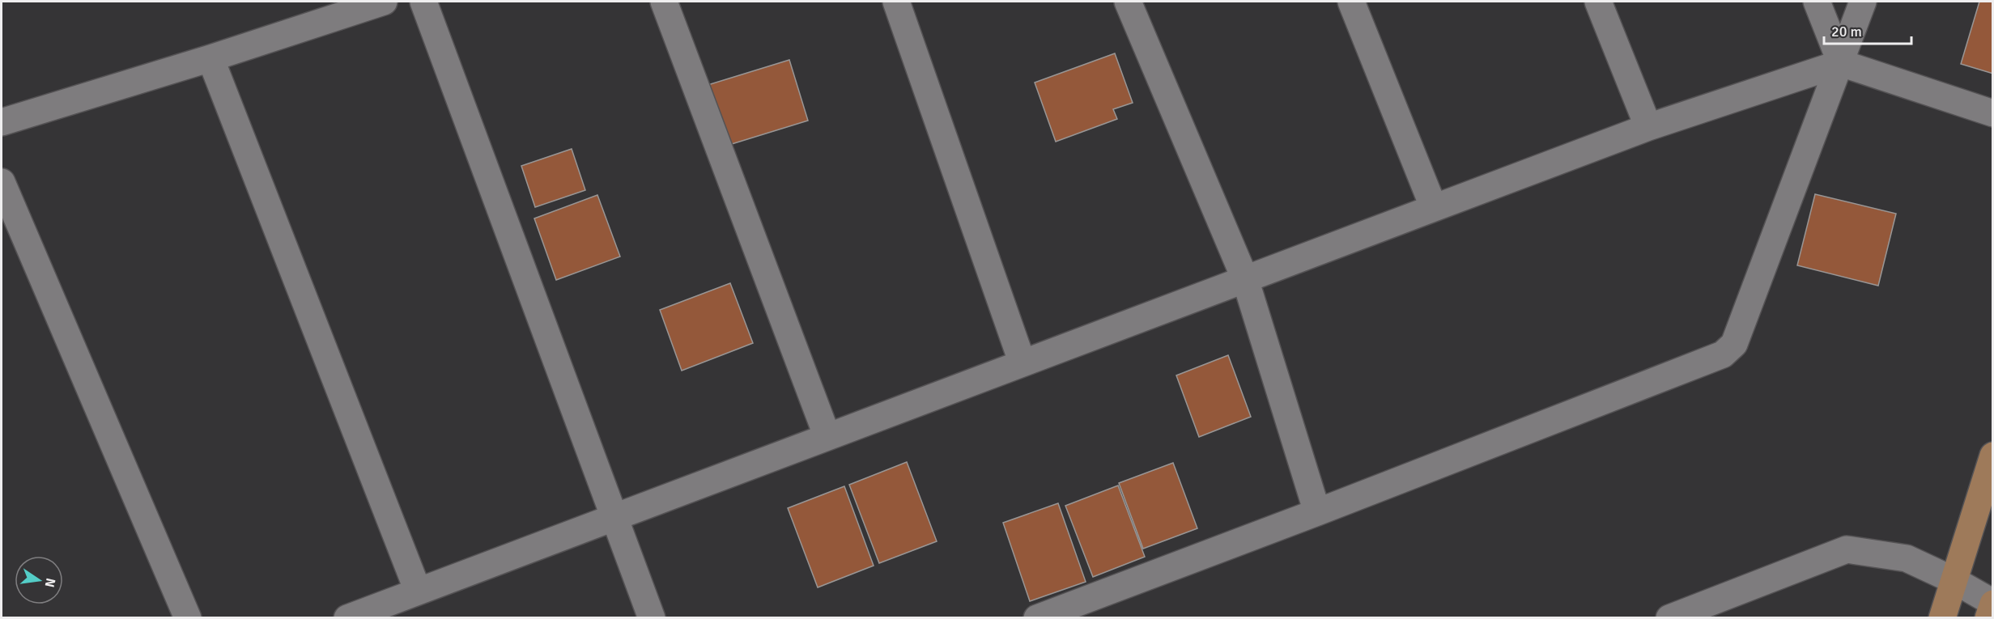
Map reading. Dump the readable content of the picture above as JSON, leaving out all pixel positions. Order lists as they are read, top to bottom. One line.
{"scale_bar":"20 m","north":"right"}
